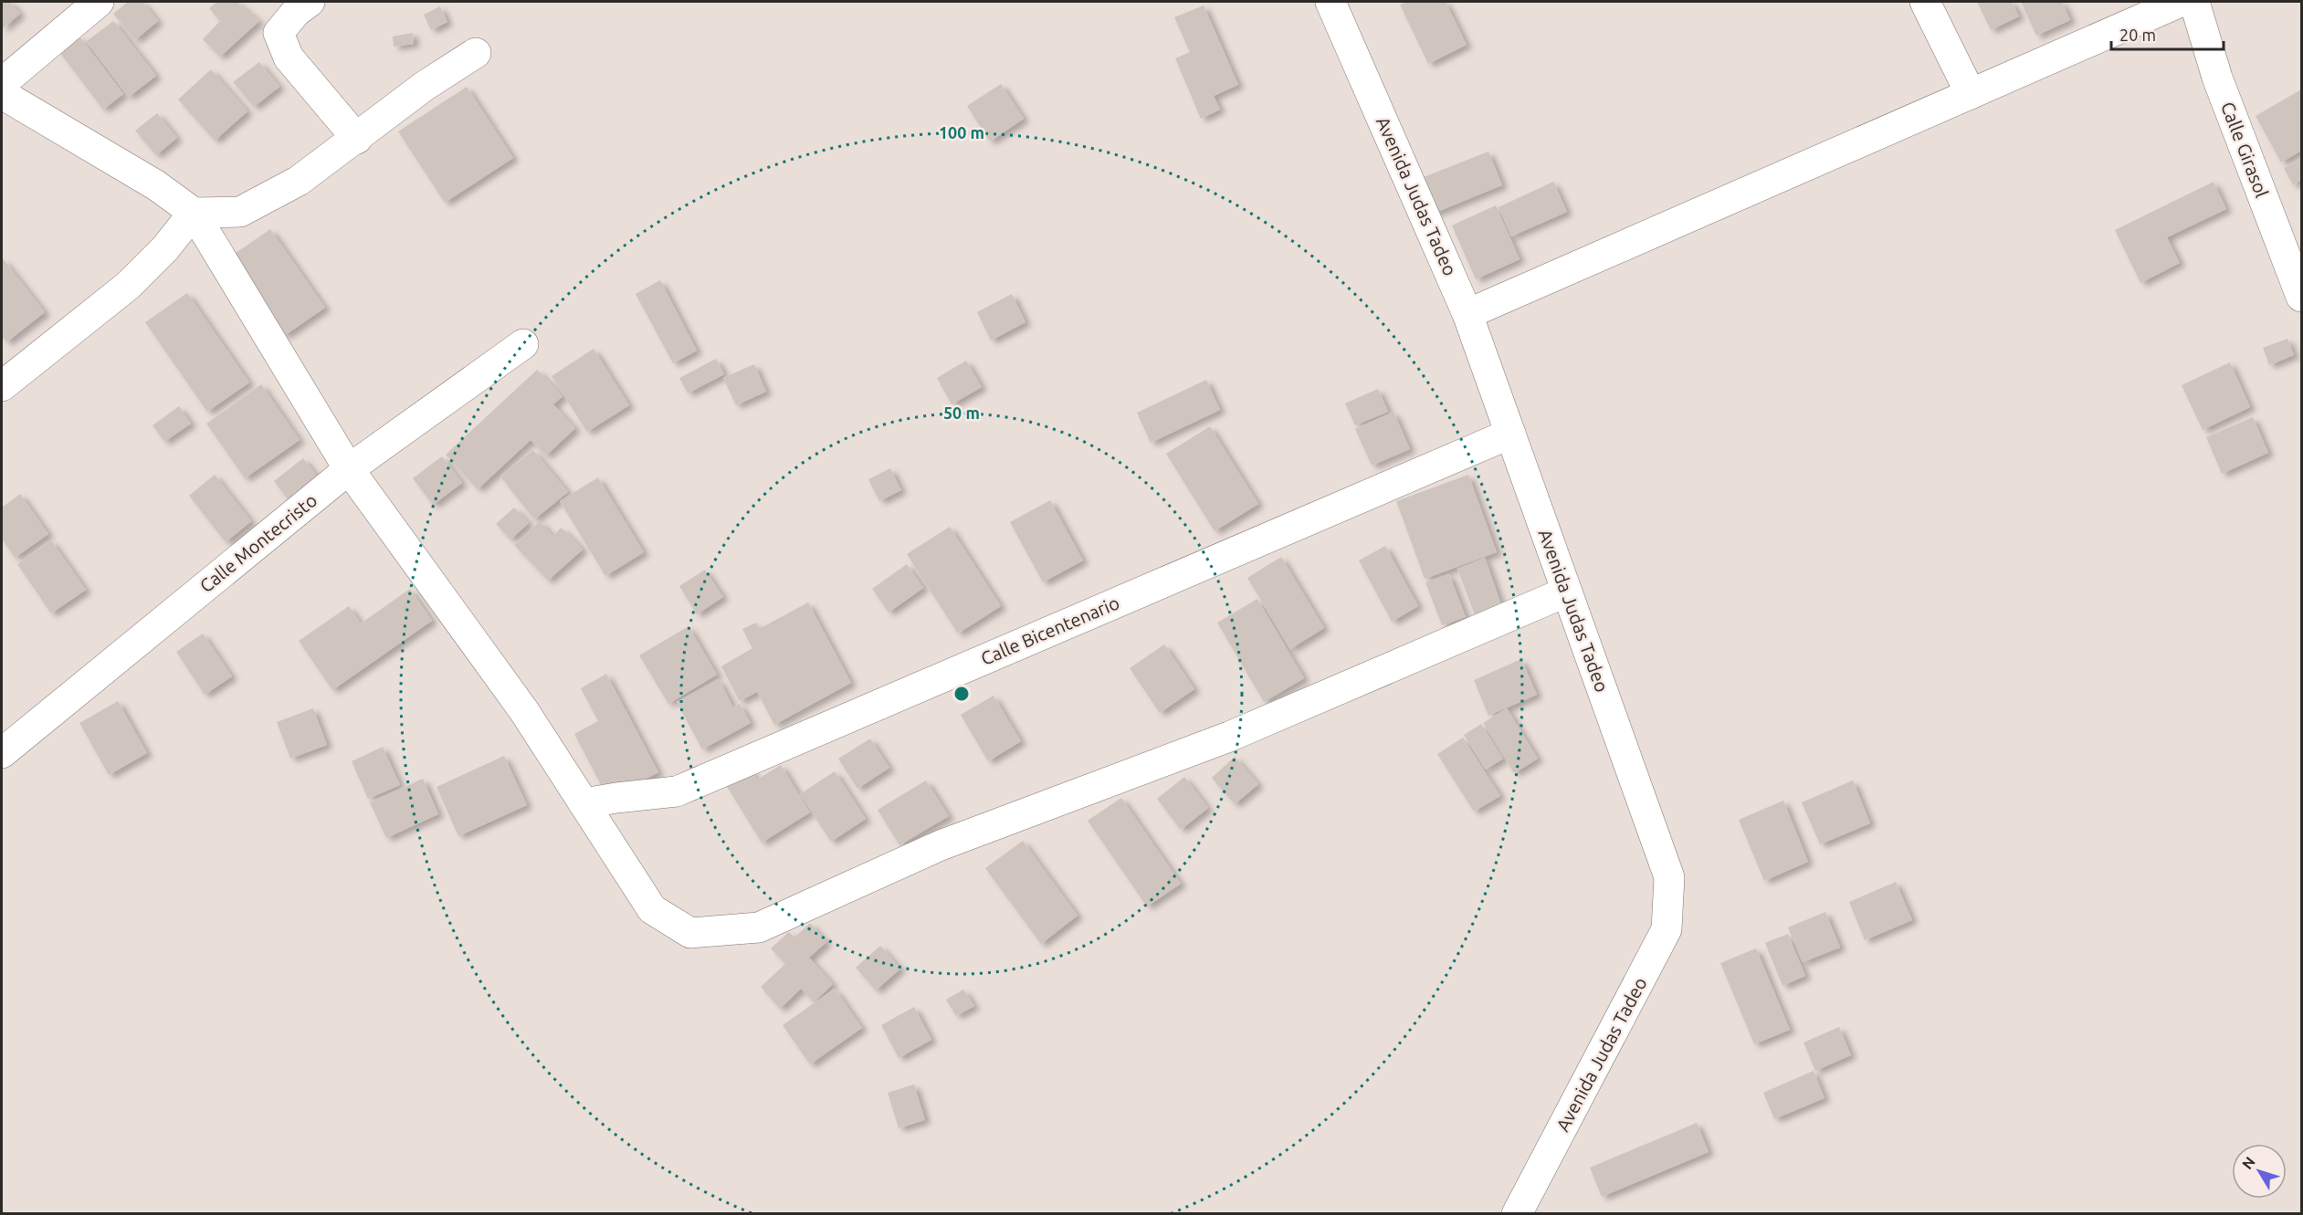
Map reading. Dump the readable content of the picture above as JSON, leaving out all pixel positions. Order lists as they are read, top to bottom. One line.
{"streets":{"street":["Calle Girasol","Avenida Judas Tadeo","Calle Montecristo","Calle Bicentenario"]},"crossings":[["Avenida Judas Tadeo","Calle Bicentenario"]],"scale_bar":"20 m","north":"top left","rings":["100 m","50 m"]}
